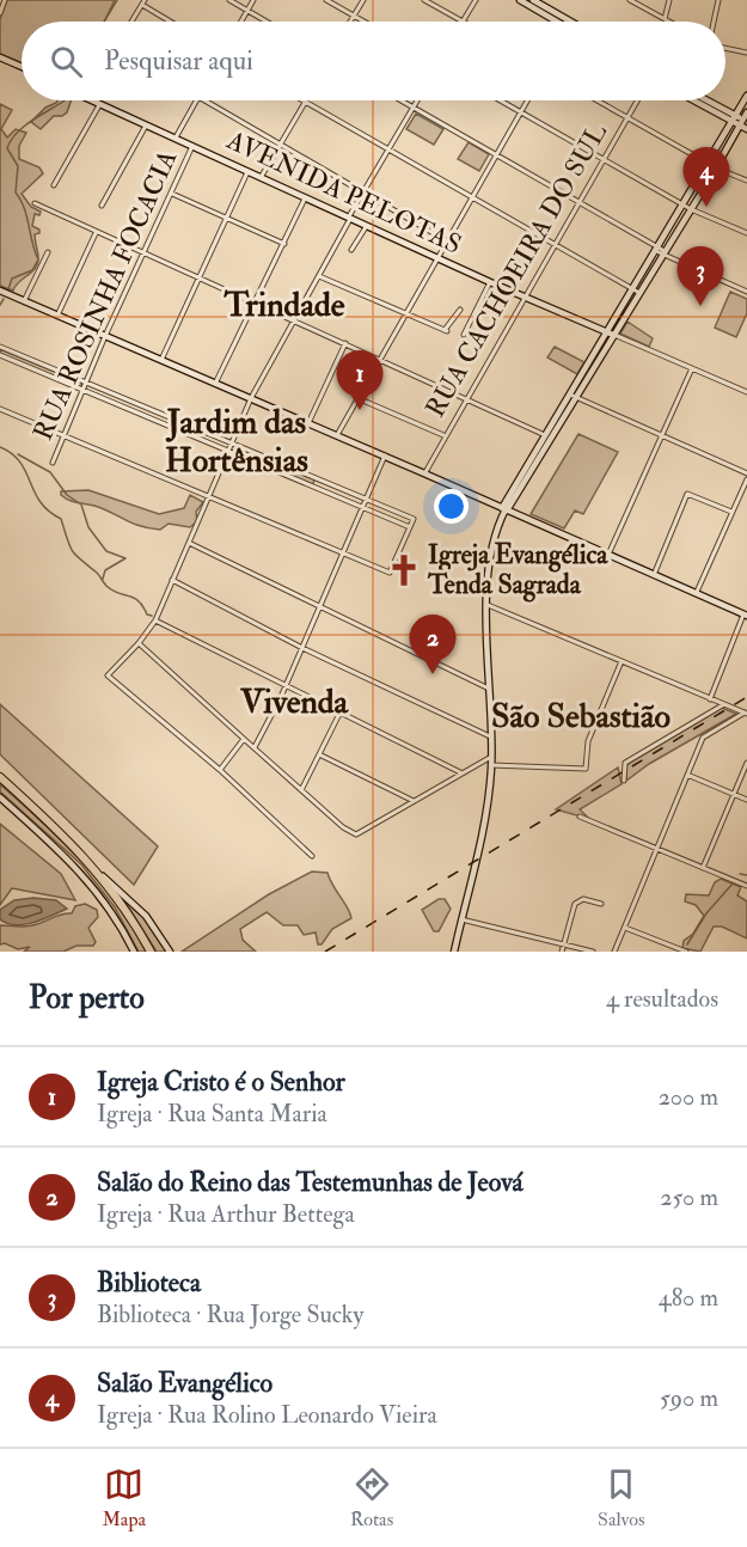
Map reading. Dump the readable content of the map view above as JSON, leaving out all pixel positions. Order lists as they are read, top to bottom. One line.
{"streets":{"main road":["AVENIDA PELOTAS"],"street":["RUA CACHOEIRA DO SUL","RUA ROSINHA FOCACIA"]},"crossings":[["AVENIDA PELOTAS","RUA CACHOEIRA DO SUL"],["AVENIDA PELOTAS","RUA ROSINHA FOCACIA"]],"districts":["Trindade","Jardim das Hortênsias","Vivenda","São Sebastião"],"places":{"church":["Igreja Evangélica Tenda Sagrada"]},"page":{"search":"Pesquisar aqui","pins":["4","3","1","2"],"heading":["Por perto","4 resultados"],"list":[{"mark":"1","name":"Igreja Cristo é o Senhor","note":"Igreja · Rua Santa Maria","value":"200 m"},{"mark":"2","name":"Salão do Reino das Testemunhas de Jeová","note":"Igreja · Rua Arthur Bettega","value":"250 m"},{"mark":"3","name":"Biblioteca","note":"Biblioteca · Rua Jorge Sucky","value":"480 m"},{"mark":"4","name":"Salão Evangélico","note":"Igreja · Rua Rolino Leonardo Vieira","value":"590 m"}],"nav":["Mapa","Rotas","Salvos"]}}
